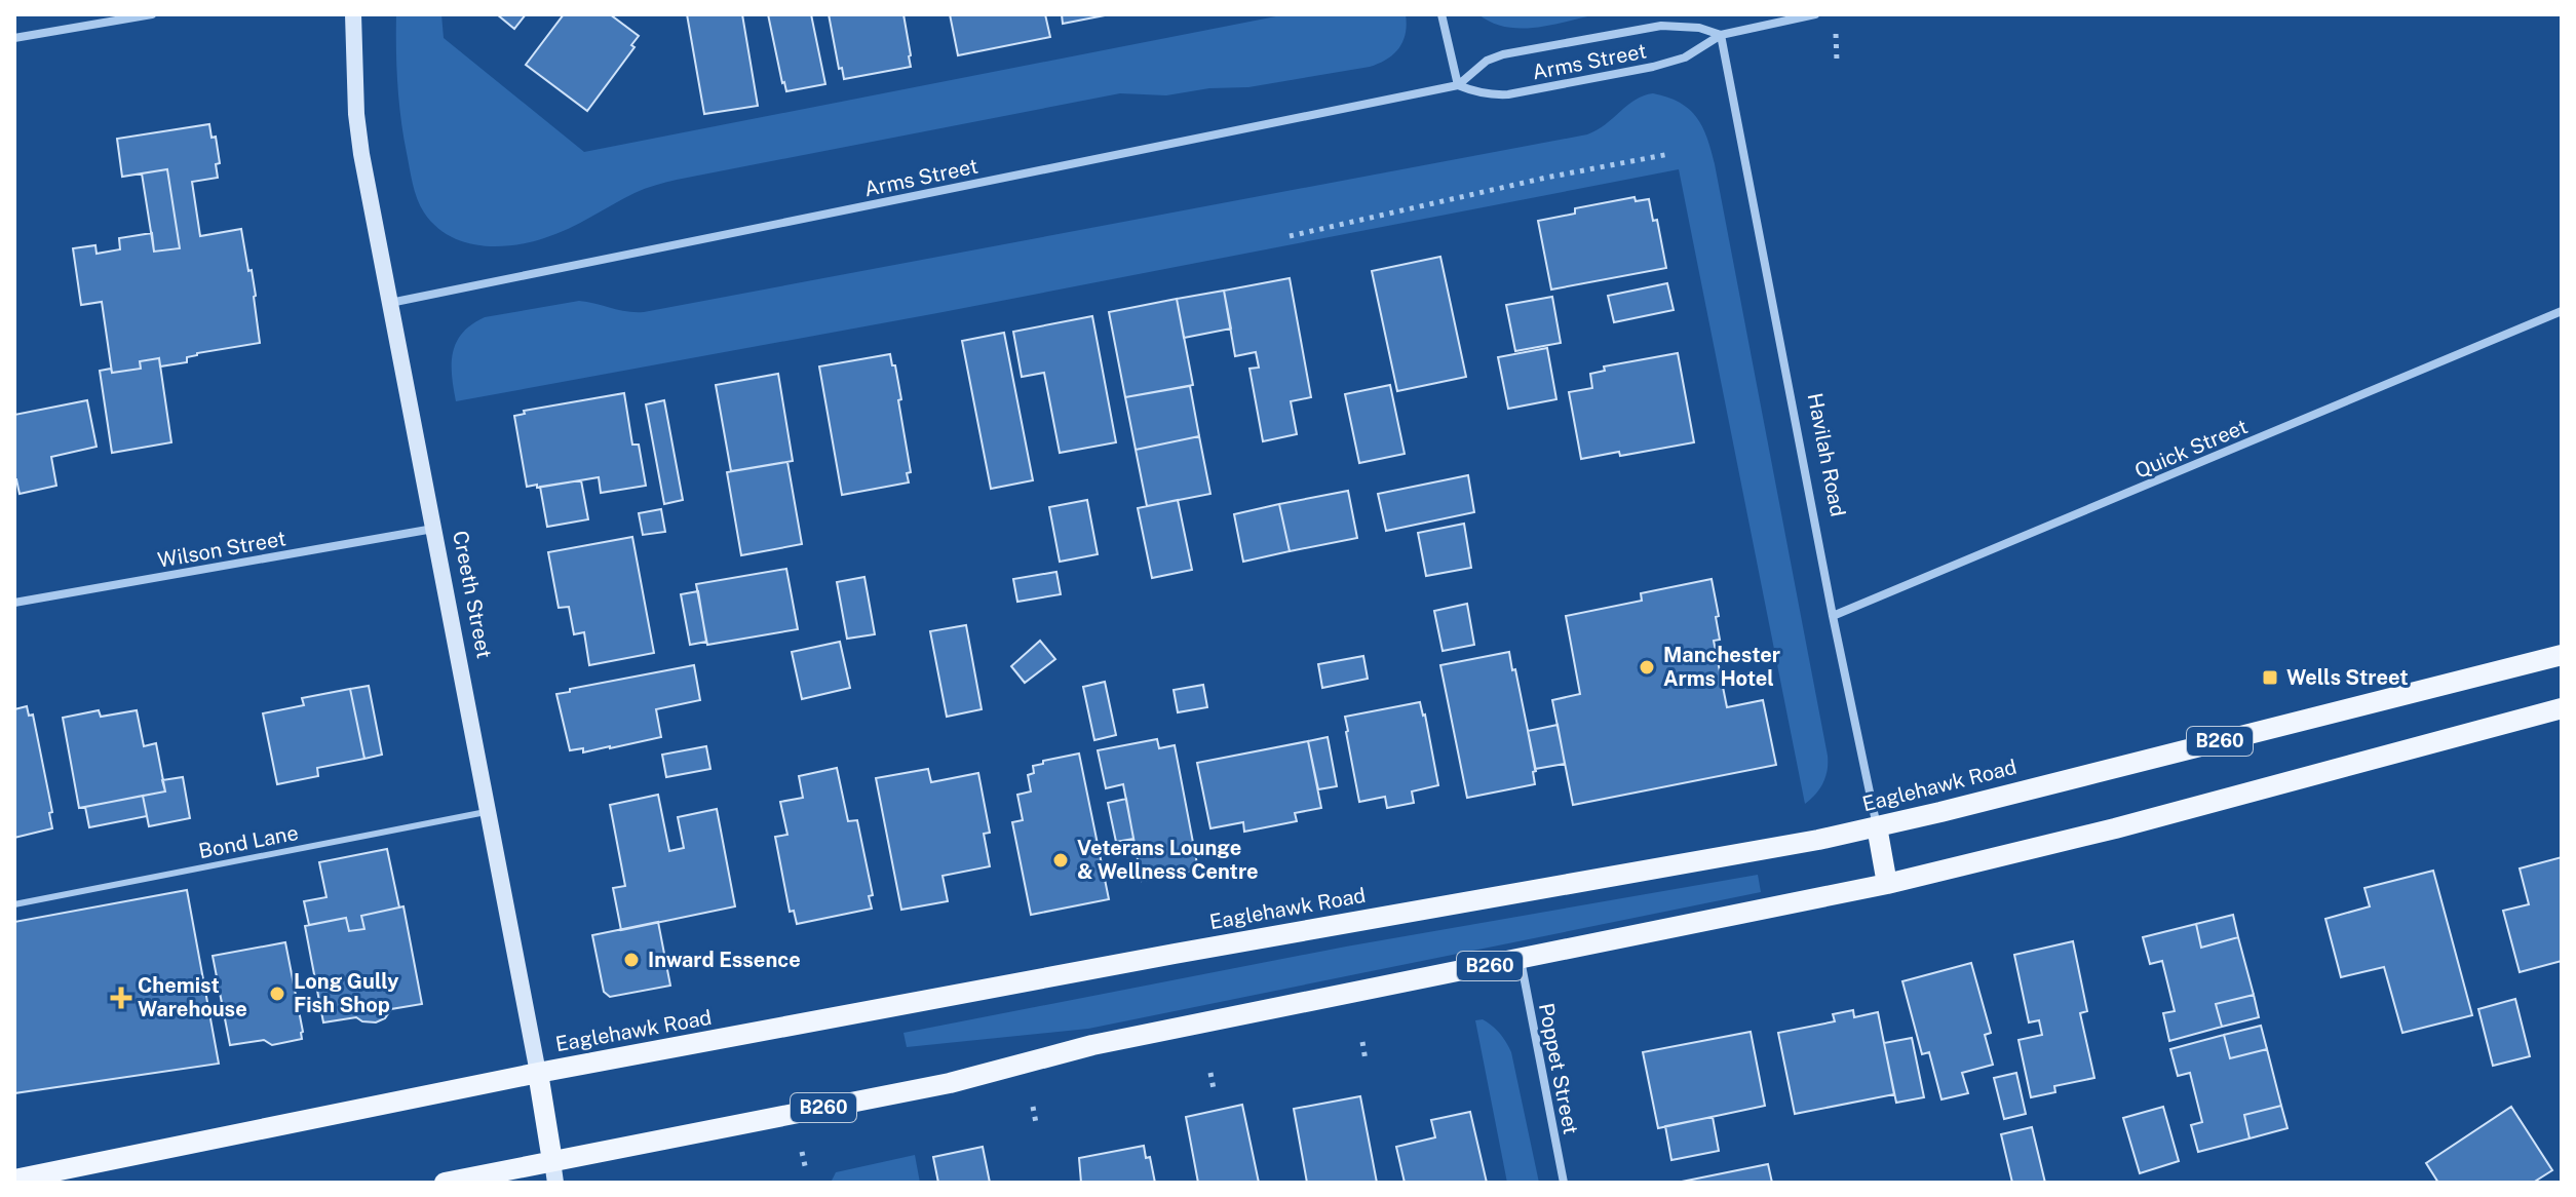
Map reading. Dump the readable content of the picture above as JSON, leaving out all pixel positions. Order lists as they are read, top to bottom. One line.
{"streets":{"main road":["Havilah Road","Creeth Street","B260","Eaglehawk Road"],"street":["Arms Street","Quick Street","Wilson Street","Poppet Street"],"lane":["Bond Lane"]},"crossings":[["Arms Street","Havilah Road"],["Arms Street","Creeth Street"],["Quick Street","Havilah Road"],["Havilah Road","B260"],["Havilah Road","Eaglehawk Road"],["Wilson Street","Creeth Street"],["Creeth Street","B260"],["Creeth Street","Eaglehawk Road"],["Creeth Street","Bond Lane"],["B260","Poppet Street"]],"places":{"other":["Manchester Arms Hotel","Veterans Lounge & Wellness Centre","Inward Essence","Long Gully Fish Shop"],"transit":["Wells Street"],"health":["Chemist Warehouse"]}}
